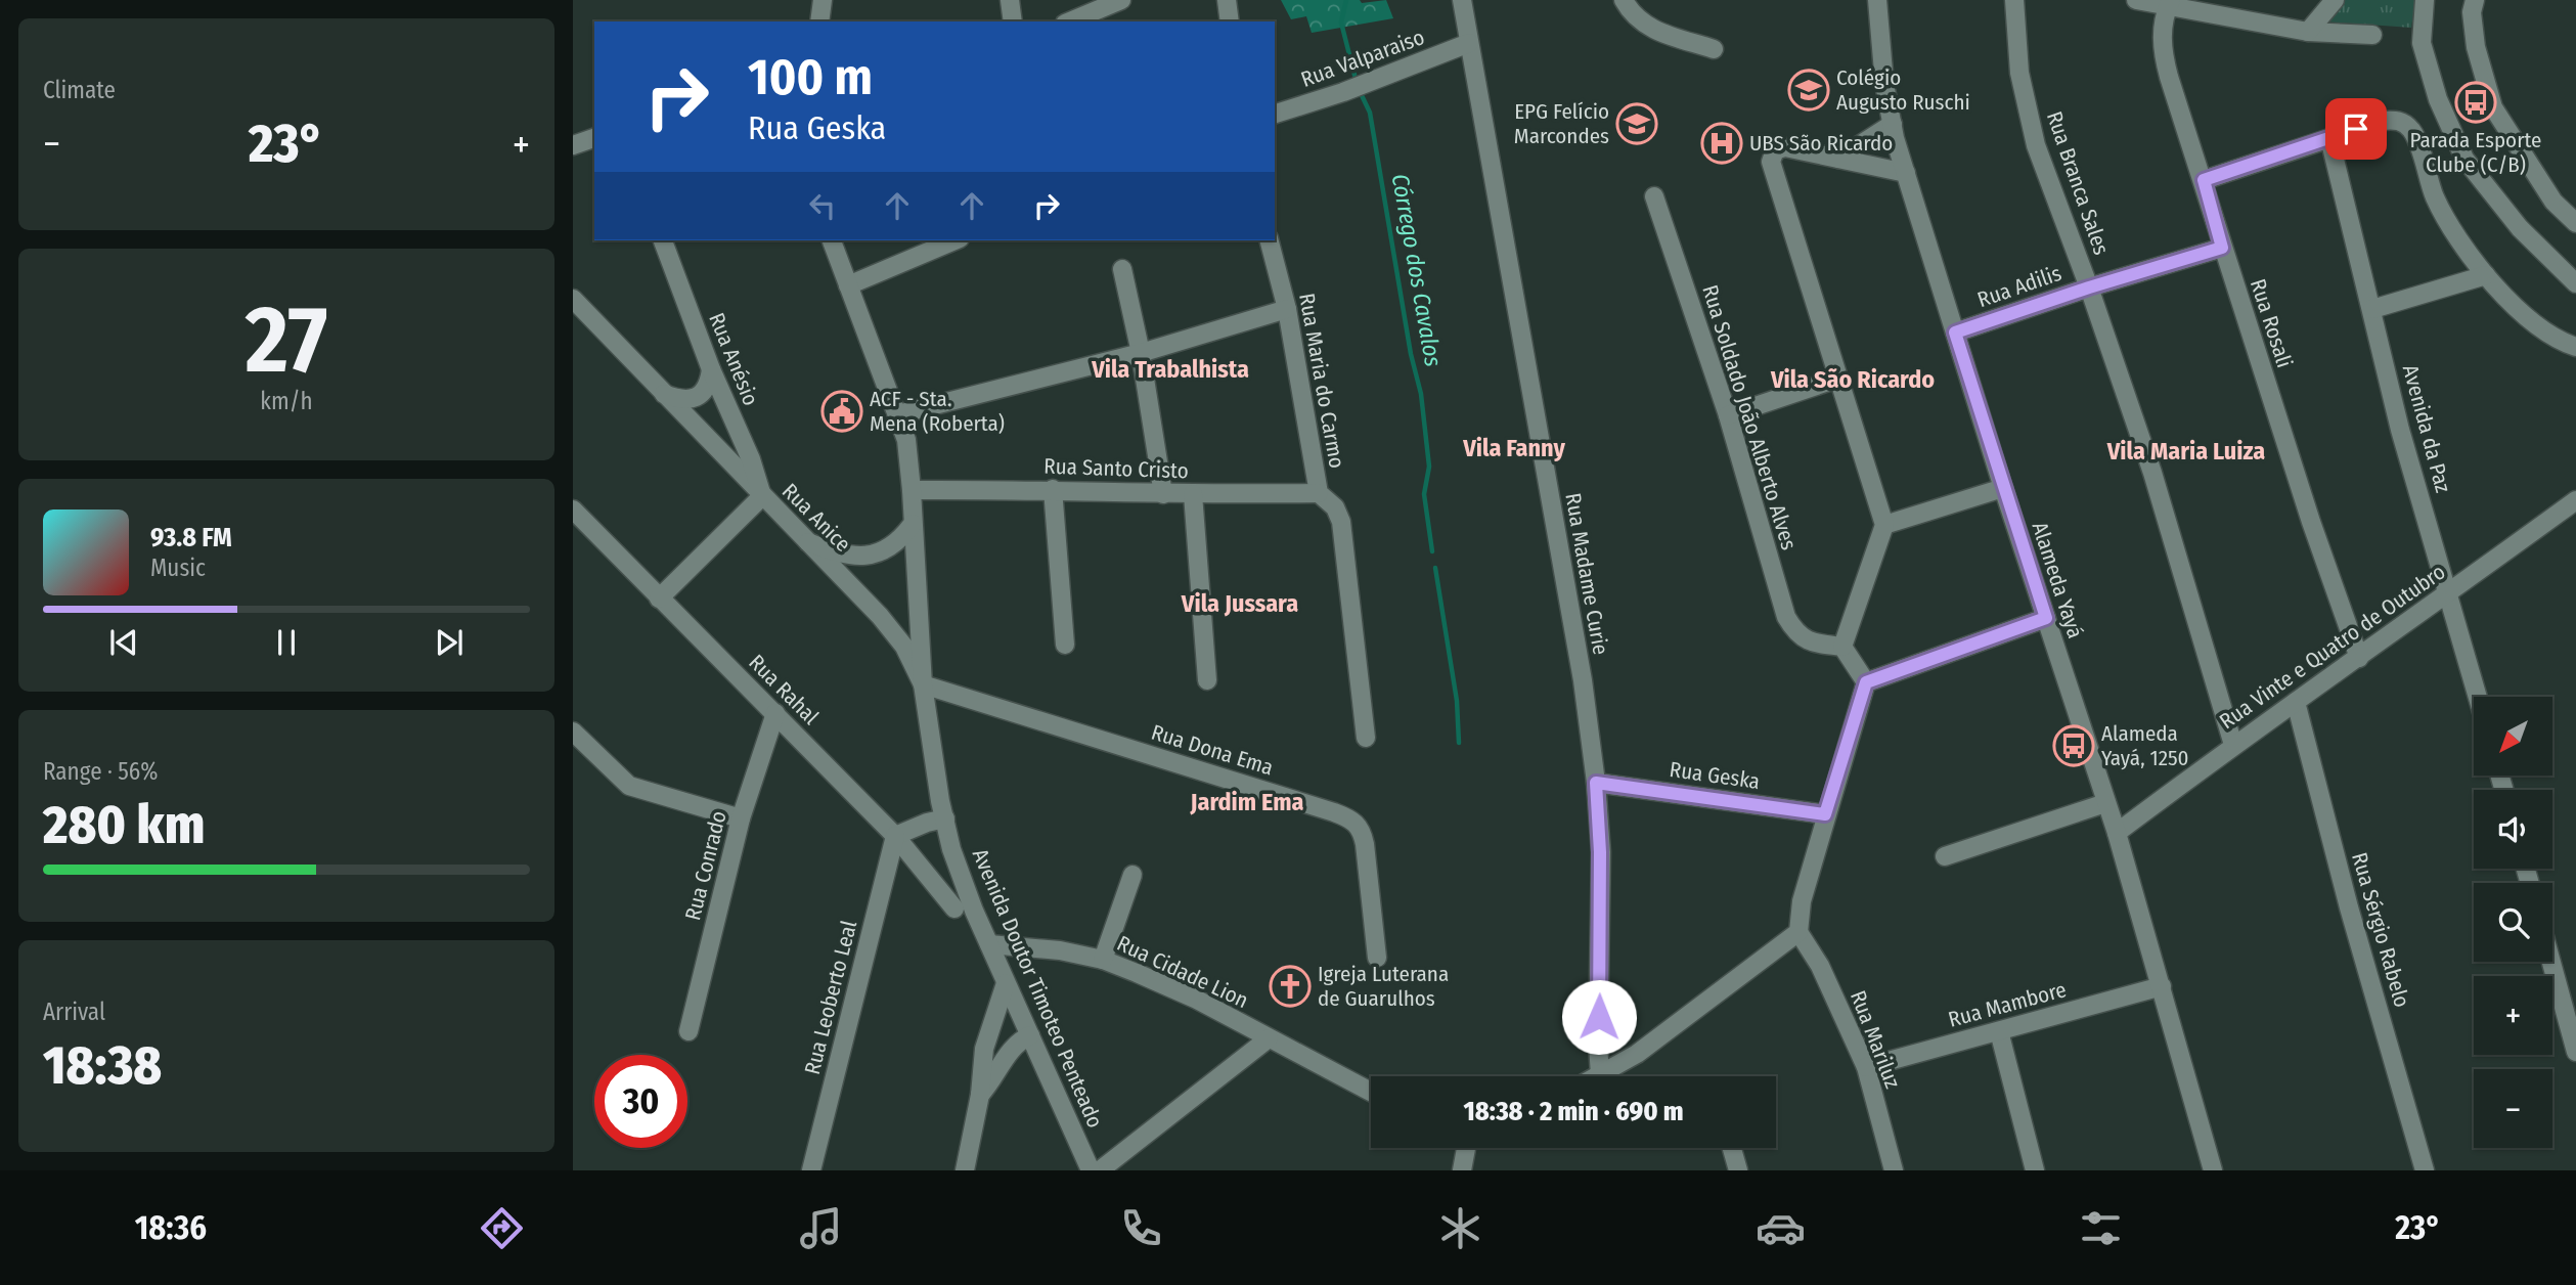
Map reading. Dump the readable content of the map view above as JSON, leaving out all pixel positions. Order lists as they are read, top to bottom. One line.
{"streets":{"street":["Rua Valparaiso","Rua Branca Sales","Rua Adilis","Rua Rosali","Rua Anésio","Rua Maria do Carmo","Rua Soldado João Alberto Alves","Avenida da Paz","Rua Santo Cristo","Rua Anice","Rua Madame Curie","Alameda Yayá","Rua Vinte e Quatro de Outubro","Rua Rahal","Rua Dona Ema","Rua Geska","Rua Conrado","Rua Sérgio Rabelo","Rua Cidade Lion","Avenida Doutor Timoteo Penteado","Rua Leoberto Leal","Rua Mambore","Rua Mariluz"]},"crossings":[["Rua Valparaiso","Rua Madame Curie"],["Rua Branca Sales","Rua Adilis"],["Rua Branca Sales","Rua Vinte e Quatro de Outubro"],["Rua Adilis","Rua Rosali"],["Rua Adilis","Alameda Yayá"],["Rua Rosali","Rua Vinte e Quatro de Outubro"],["Rua Anésio","Rua Anice"],["Rua Maria do Carmo","Rua Santo Cristo"],["Avenida da Paz","Rua Vinte e Quatro de Outubro"],["Rua Santo Cristo","Avenida Doutor Timoteo Penteado"],["Rua Anice","Rua Dona Ema"],["Rua Anice","Avenida Doutor Timoteo Penteado"],["Rua Madame Curie","Rua Geska"],["Alameda Yayá","Rua Vinte e Quatro de Outubro"],["Alameda Yayá","Rua Mambore"],["Rua Vinte e Quatro de Outubro","Rua Sérgio Rabelo"],["Rua Rahal","Rua Conrado"],["Rua Rahal","Rua Leoberto Leal"],["Rua Dona Ema","Avenida Doutor Timoteo Penteado"],["Rua Cidade Lion","Avenida Doutor Timoteo Penteado"],["Rua Mambore","Rua Mariluz"]],"districts":["Vila Trabalhista","Vila São Ricardo","Vila Fanny","Vila Maria Luiza","Vila Jussara","Jardim Ema"],"water":["Córrego dos Cavalos"],"places":{"school or university":["Colégio Augusto Ruschi","EPG Felício Marcondes"],"bus stop":["Parada Esporte Clube (C/B)","Alameda Yayá, 1250"],"hospital":["UBS São Ricardo"],"public building":["ACF - Sta. Mena (Roberta)"],"church":["Igreja Luterana de Guarulhos"]},"north":"bottom left","page":{"tile":["Climate",["27","km/h"],["Range · 56%","280 km"],["Arrival","18:38"]],"turn":["100 m","Rua Geska"],"heat":["−","23°","+"],"song":["93.8 FM","Music"],"map_buttons":["+","−"],"limit":"30","trip":"18:38 · 2 min · 690 m","tabs":["18:36","23°"]}}
